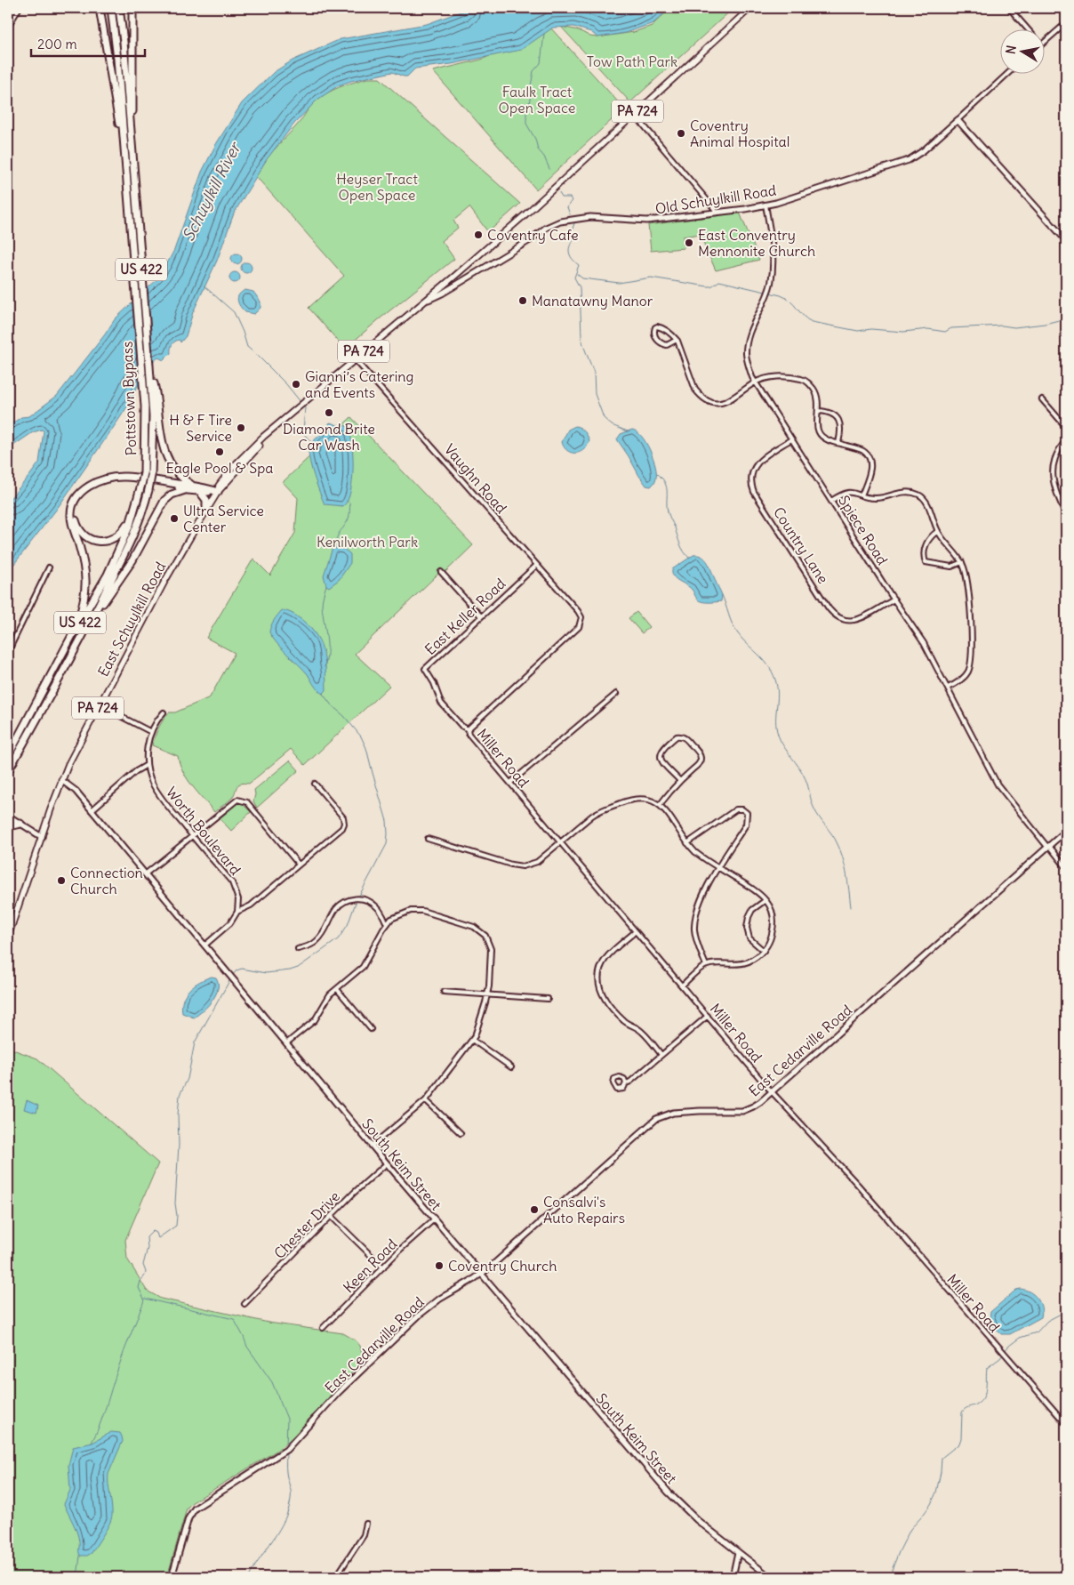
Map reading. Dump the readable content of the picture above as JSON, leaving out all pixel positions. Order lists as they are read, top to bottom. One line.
{"streets":{"highway":["US 422","Pottstown Bypass"],"main road":["PA 724","East Schuylkill Road"],"street":["Old Schuylkill Road","Vaughn Road","Spiece Road","Country Lane","East Keller Road","Miller Road","Worth Boulevard","East Cedarville Road","South Keim Street","Chester Drive","Keen Road"]},"crossings":[["Old Schuylkill Road","Spiece Road"],["Old Schuylkill Road","East Schuylkill Road"],["Vaughn Road","East Keller Road"],["Vaughn Road","East Schuylkill Road"],["Vaughn Road","Miller Road"],["Spiece Road","Country Lane"],["Spiece Road","East Cedarville Road"],["East Keller Road","Miller Road"],["East Schuylkill Road","South Keim Street"],["Miller Road","East Cedarville Road"],["East Cedarville Road","South Keim Street"],["South Keim Street","Chester Drive"],["South Keim Street","Keen Road"]],"water":["Schuylkill River"],"parks":["Tow Path Park","Faulk Tract Open Space","Heyser Tract Open Space","Kenilworth Park"],"places":["Coventry Animal Hospital","Coventry Cafe","East Conventry Mennonite Church","Manatawny Manor","Gianni’s Catering and Events","Diamond Brite Car Wash","H & F Tire Service","Eagle Pool & Spa","Ultra Service Center","Connection Church","Consalvi's Auto Repairs","Coventry Church"],"scale_bar":"200 m","north":"left"}
